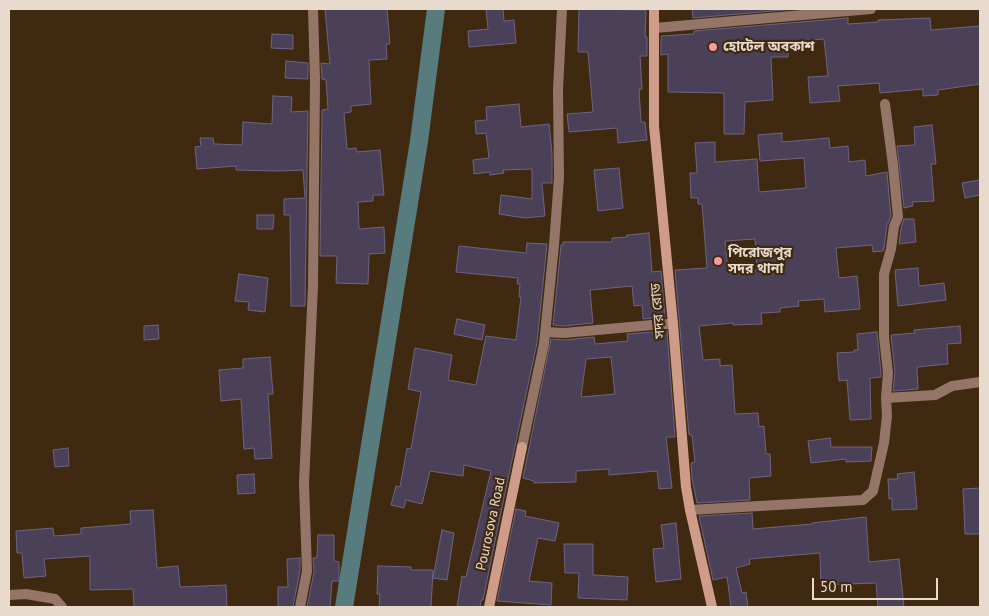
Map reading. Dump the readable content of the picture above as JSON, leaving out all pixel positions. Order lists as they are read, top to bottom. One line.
{"streets":{"street":["সদর রোড","Pourosova Road"]},"places":["হোটেল অবকাশ","পিরোজপুর সদর থানা"],"scale_bar":"50 m"}
